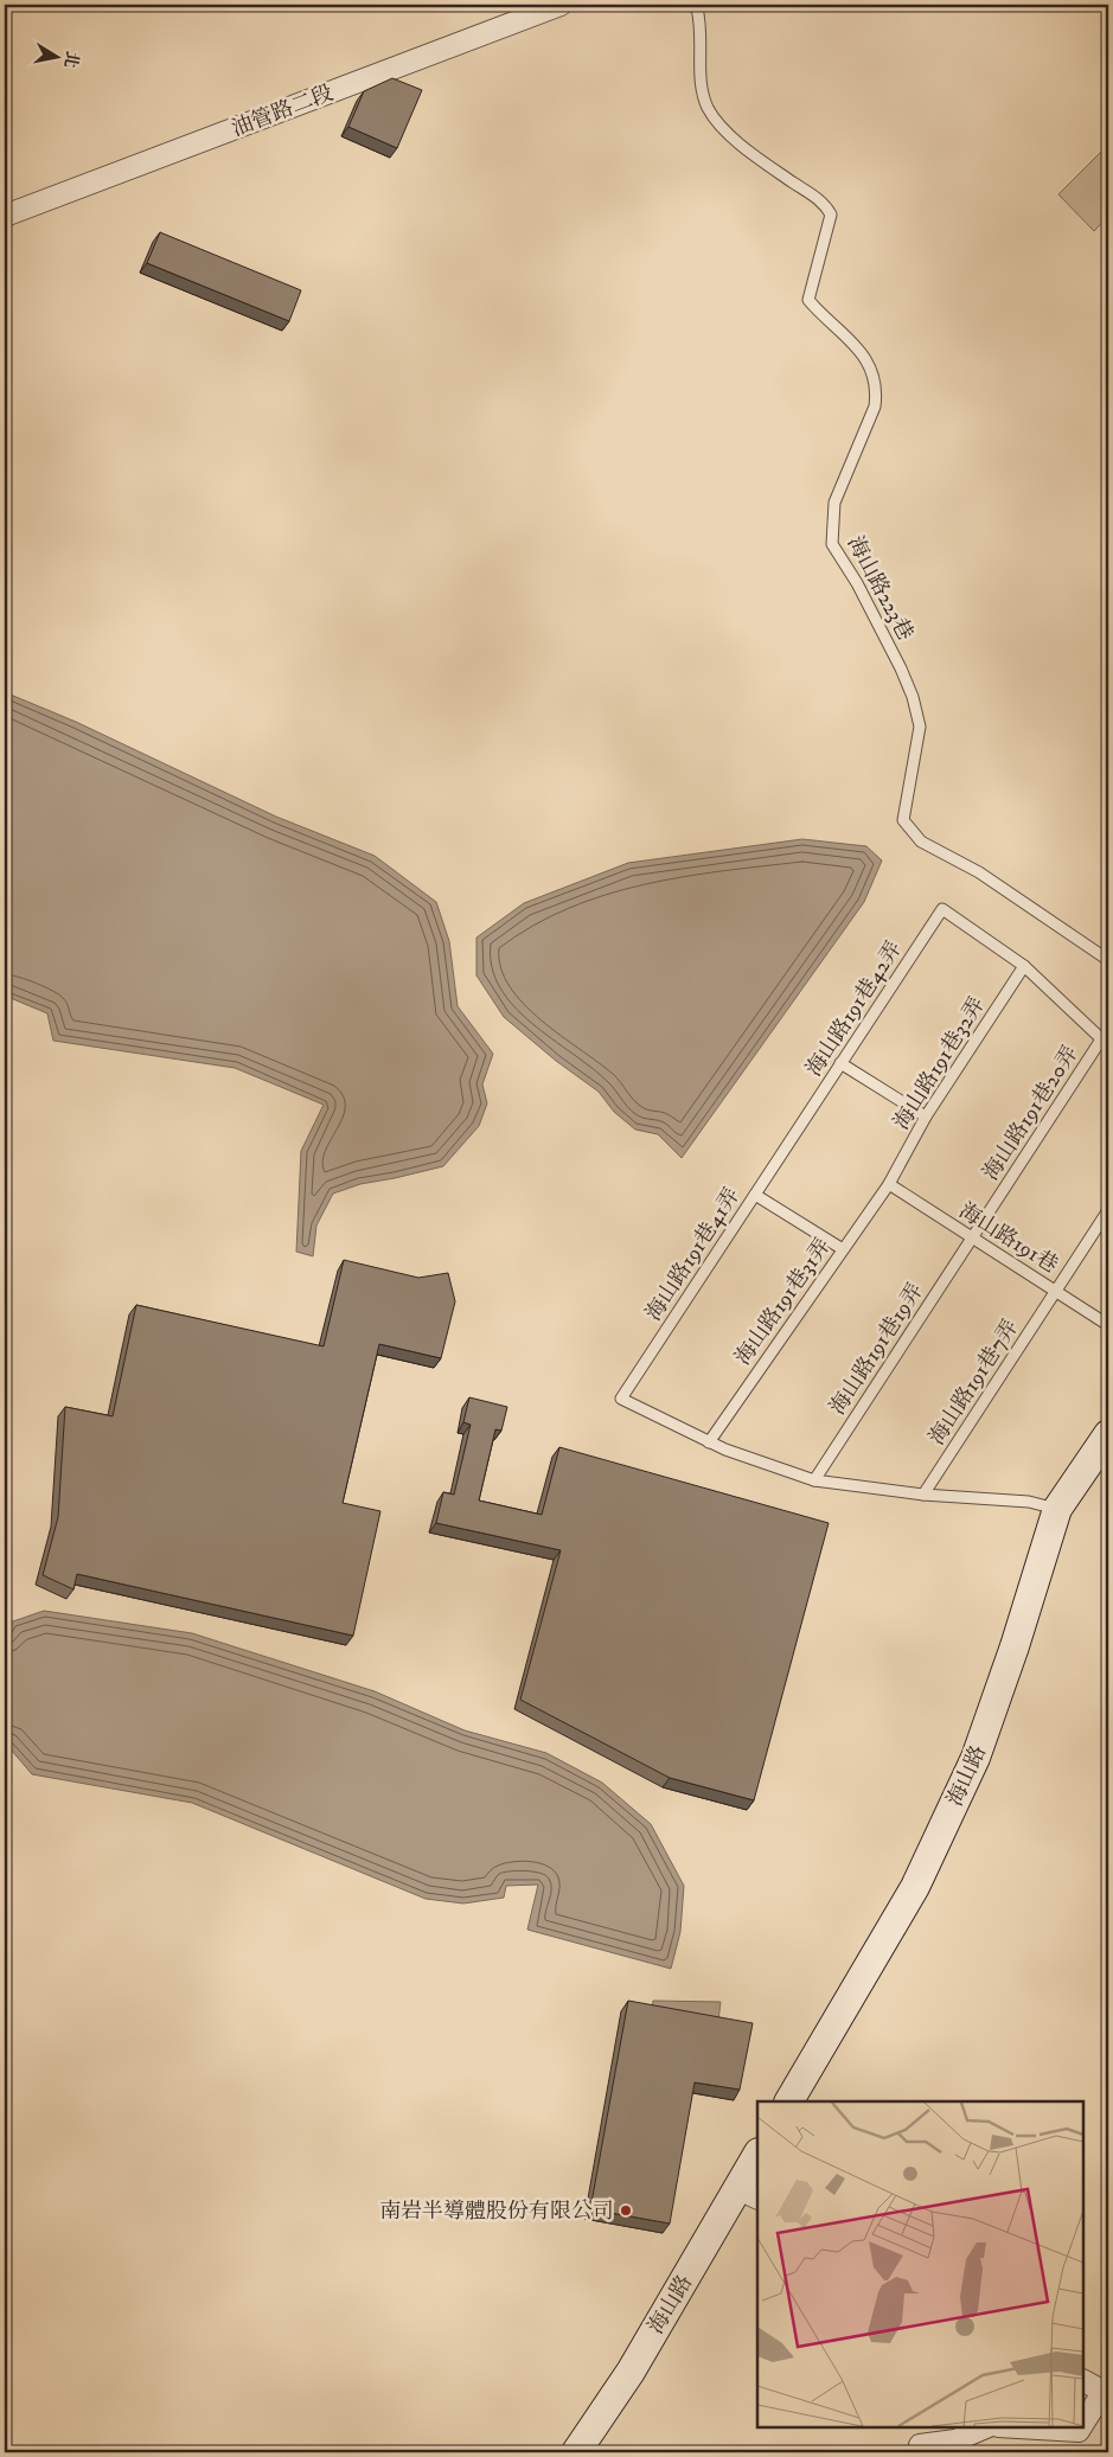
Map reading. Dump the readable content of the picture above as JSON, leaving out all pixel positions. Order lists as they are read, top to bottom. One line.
{"streets":{"main road":["海山路"],"street":["油管路二段"],"lane":["海山路223巷","海山路191巷42弄","海山路191巷32弄","海山路191巷20弄","海山路191巷","海山路191巷41弄","海山路191巷31弄","海山路191巷19弄","海山路191巷7弄"]},"crossings":[["海山路191巷42弄","海山路191巷32弄"],["海山路191巷42弄","海山路191巷41弄"],["海山路191巷32弄","海山路191巷"],["海山路191巷32弄","海山路191巷31弄"],["海山路191巷20弄","海山路191巷"],["海山路191巷20弄","海山路191巷19弄"],["海山路191巷","海山路191巷31弄"],["海山路191巷","海山路191巷19弄"],["海山路191巷","海山路191巷7弄"],["海山路191巷41弄","海山路191巷31弄"]],"places":["南岩半導體股份有限公司"],"north":"right"}
